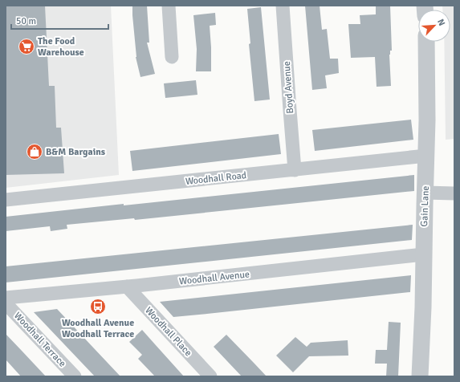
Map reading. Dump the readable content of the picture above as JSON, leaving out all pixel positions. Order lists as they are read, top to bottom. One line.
{"streets":{"street":["Boyd Avenue","Woodhall Road","Gain Lane","Woodhall Avenue","Woodhall Place","Woodhall Terrace"]},"crossings":[["Boyd Avenue","Woodhall Road"],["Woodhall Road","Gain Lane"],["Gain Lane","Woodhall Avenue"],["Woodhall Avenue","Woodhall Place"]],"places":{"supermarket":["The Food Warehouse"],"shop":["B&M Bargains"],"bus stop":["Woodhall Avenue Woodhall Terrace"]},"scale_bar":"50 m","north":"top right"}
